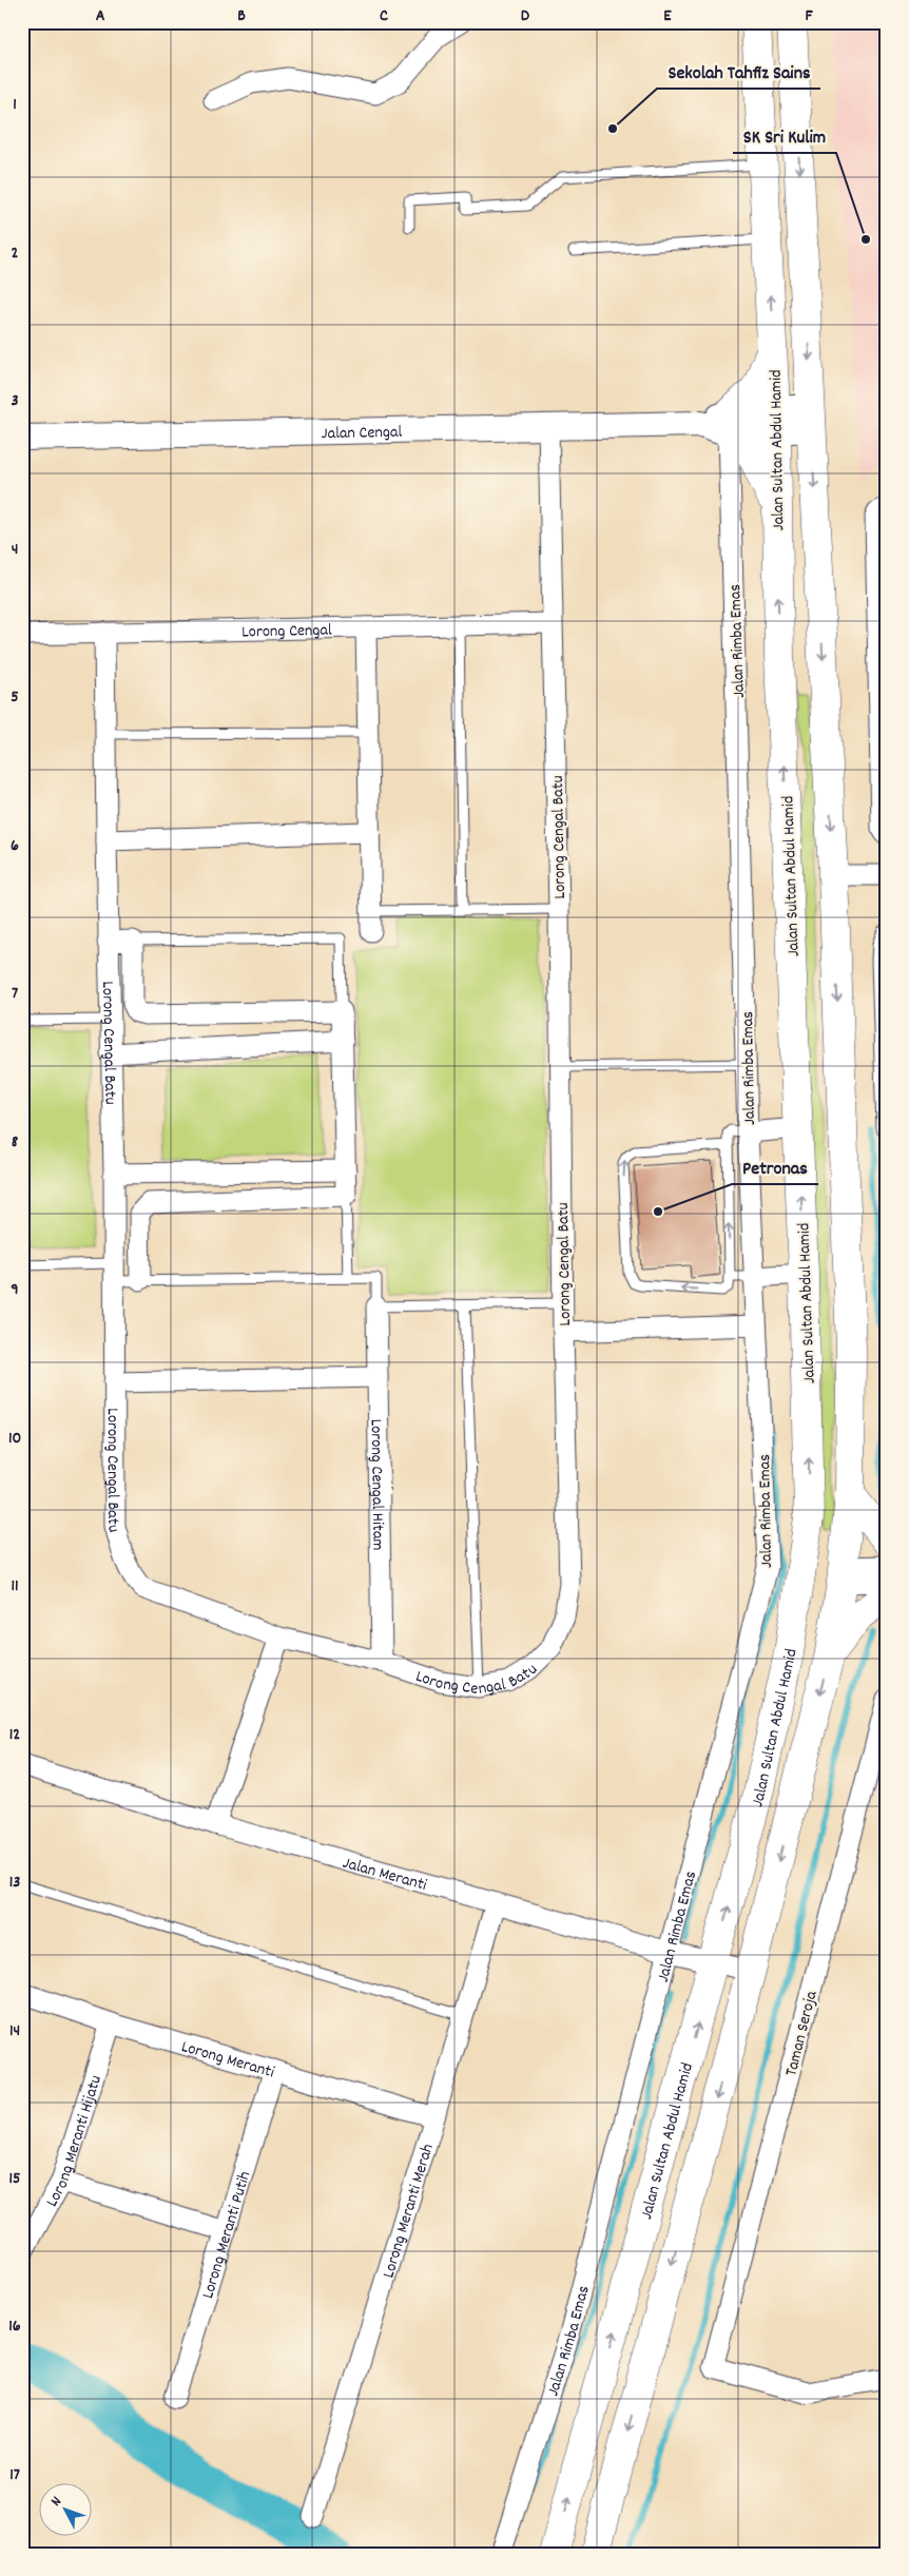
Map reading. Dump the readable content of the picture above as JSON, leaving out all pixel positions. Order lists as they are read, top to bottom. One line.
{"streets":{"main road":["Jalan Sultan Abdul Hamid"],"street":["Jalan Cengal","Lorong Cengal","Jalan Rimba Emas","Lorong Cengal Batu","Lorong Cengal Hitam","Jalan Meranti","Taman Seroja","Lorong Meranti","Lorong Meranti Hijatu","Lorong Meranti Merah","Lorong Meranti Putih"]},"crossings":[["Jalan Cengal","Jalan Sultan Abdul Hamid"],["Jalan Cengal","Jalan Rimba Emas"],["Jalan Cengal","Lorong Cengal Batu"],["Jalan Sultan Abdul Hamid","Jalan Meranti"],["Lorong Cengal","Lorong Cengal Batu"],["Jalan Rimba Emas","Jalan Meranti"],["Lorong Cengal Batu","Lorong Cengal Hitam"],["Jalan Meranti","Lorong Meranti Merah"],["Lorong Meranti","Lorong Meranti Hijatu"],["Lorong Meranti","Lorong Meranti Merah"],["Lorong Meranti","Lorong Meranti Putih"]],"places":["Sekolah Tahfiz Sains","SK Sri Kulim","Petronas"],"north":"top left","grid":{"columns":["A","B","C","D","E","F"],"rows":["1","2","3","4","5","6","7","8","9","10","11","12","13","14","15","16","17"]}}
